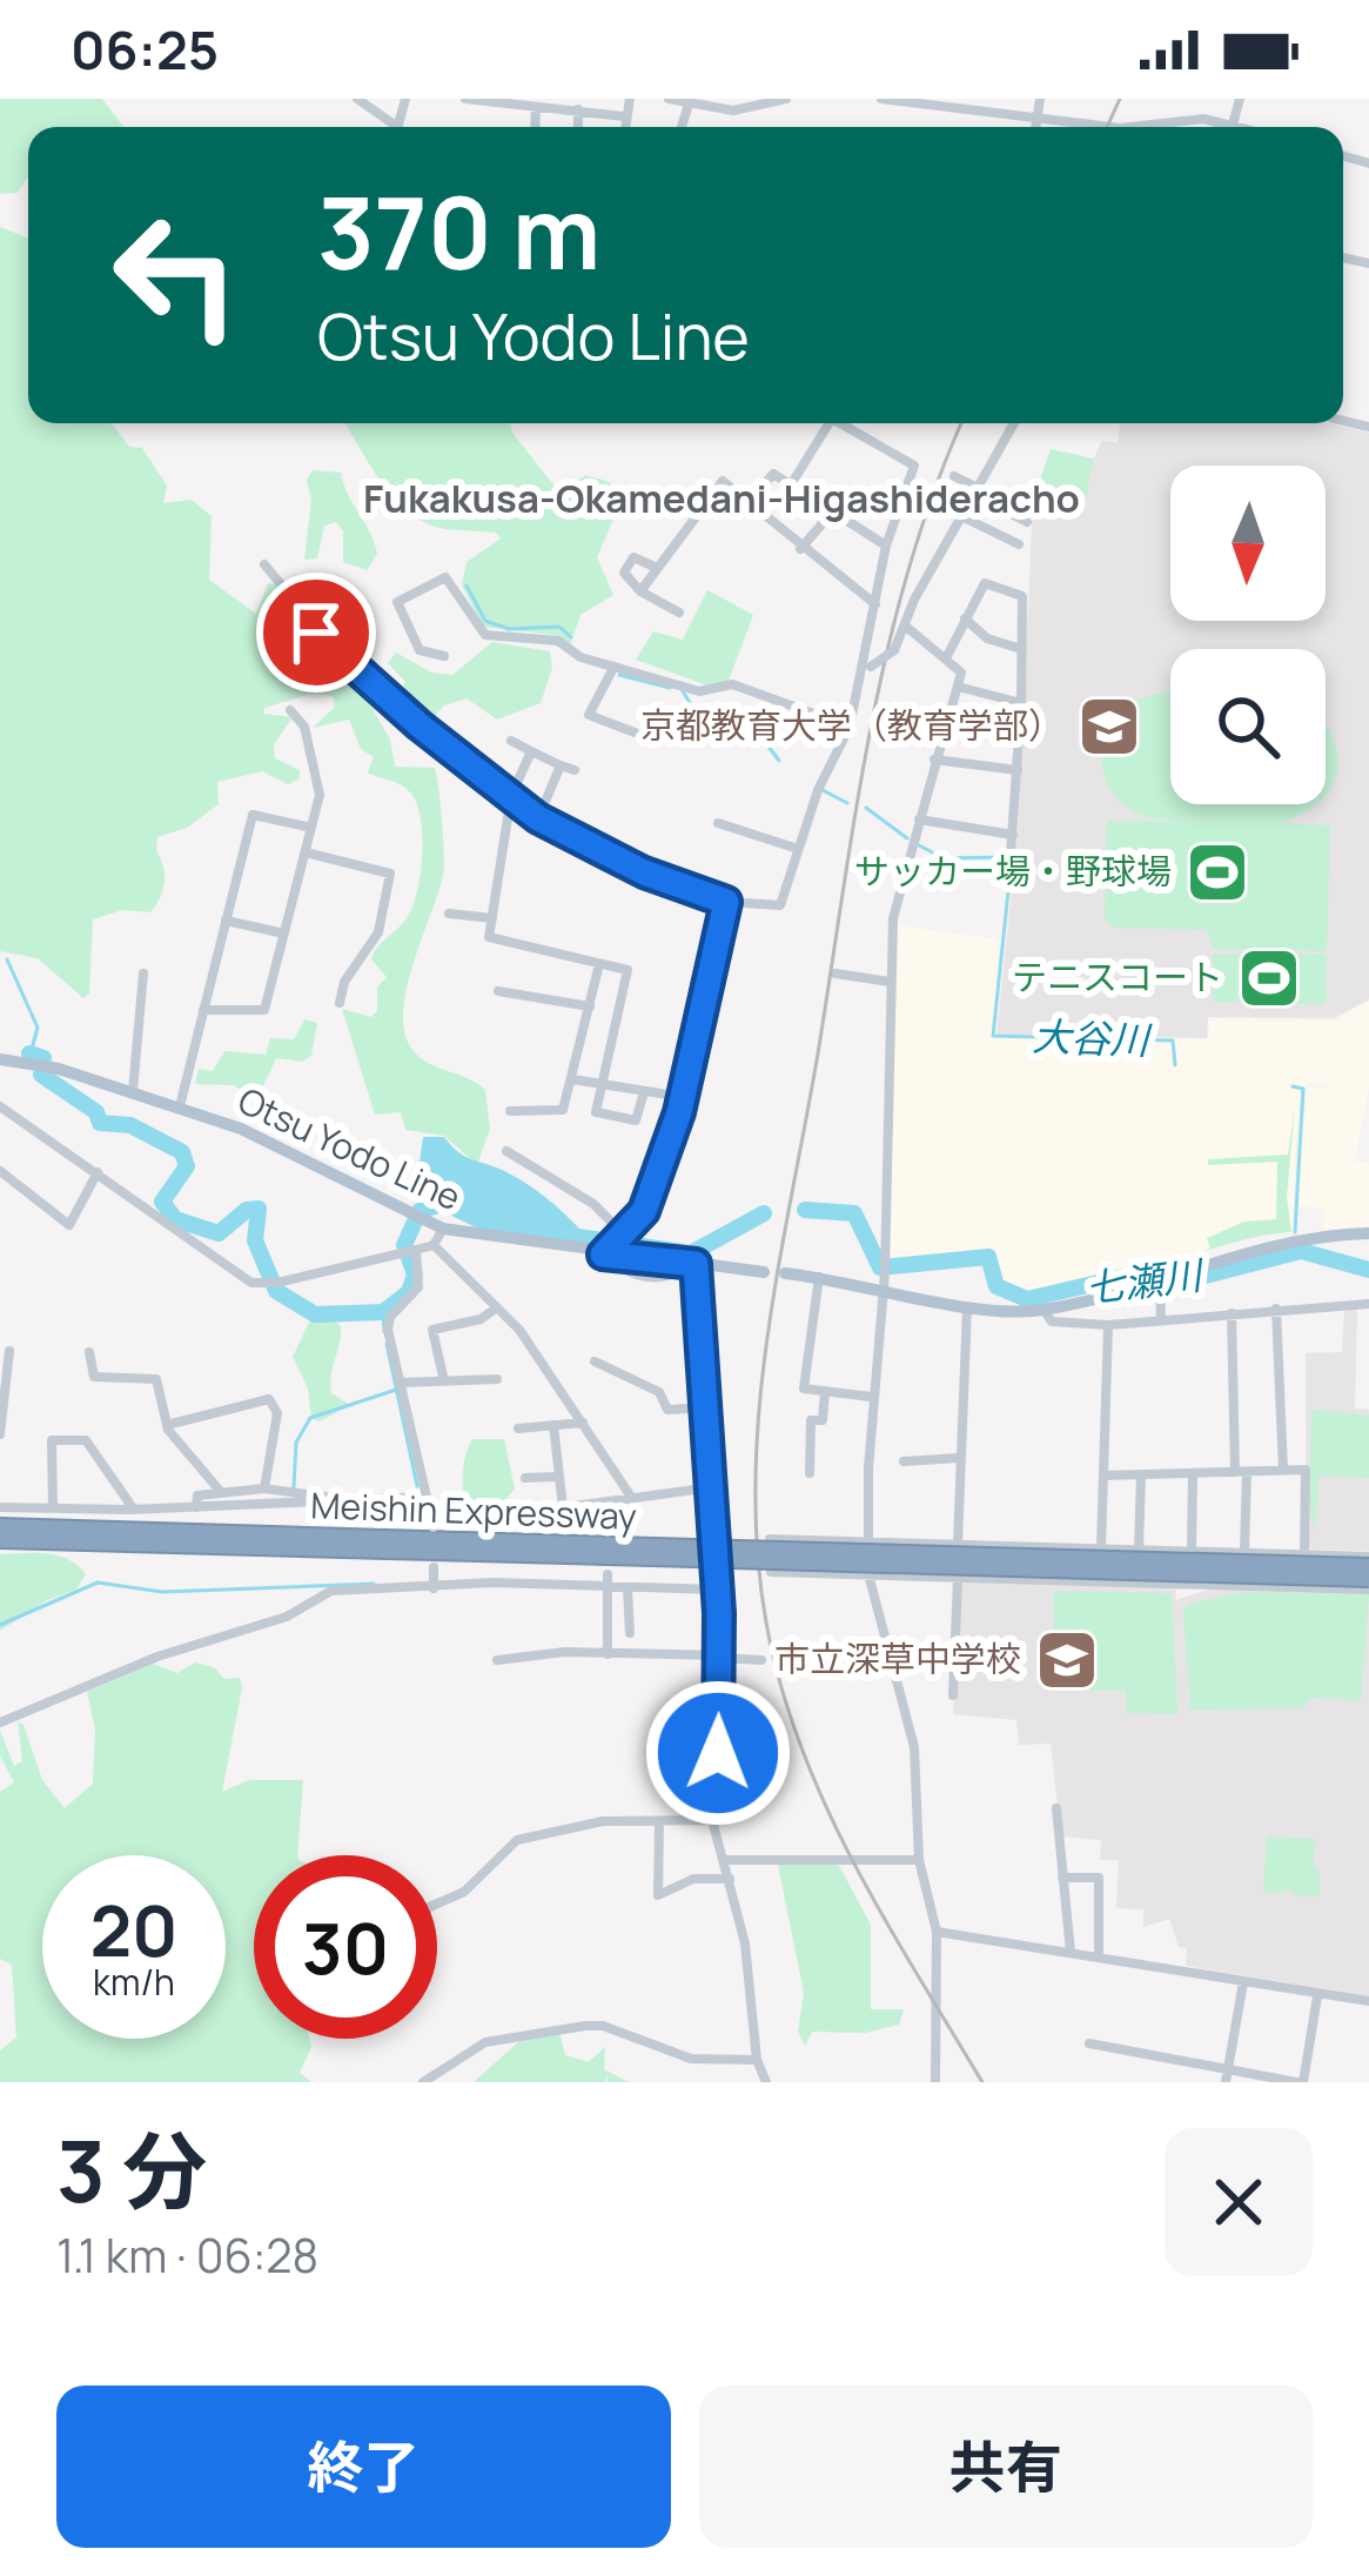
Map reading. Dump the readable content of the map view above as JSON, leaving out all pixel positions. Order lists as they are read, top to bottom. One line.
{"streets":{"highway":["Meishin Expressway"],"main road":["Otsu Yodo Line"]},"districts":["Fukakusa-Okamedani-Higashideracho"],"water":["大谷川","七瀬川"],"places":{"school or university":["京都教育大学（教育学部）","市立深草中学校"],"sports":["サッカー場・野球場","テニスコート"]},"north":"bottom","page":{"status":"06:25","turn":["370 m","Otsu Yodo Line"],"speed":"20 km/h","limit":"30","heading":["3 分","1.1 km · 06:28"],"buttons":["終了","共有"]}}
